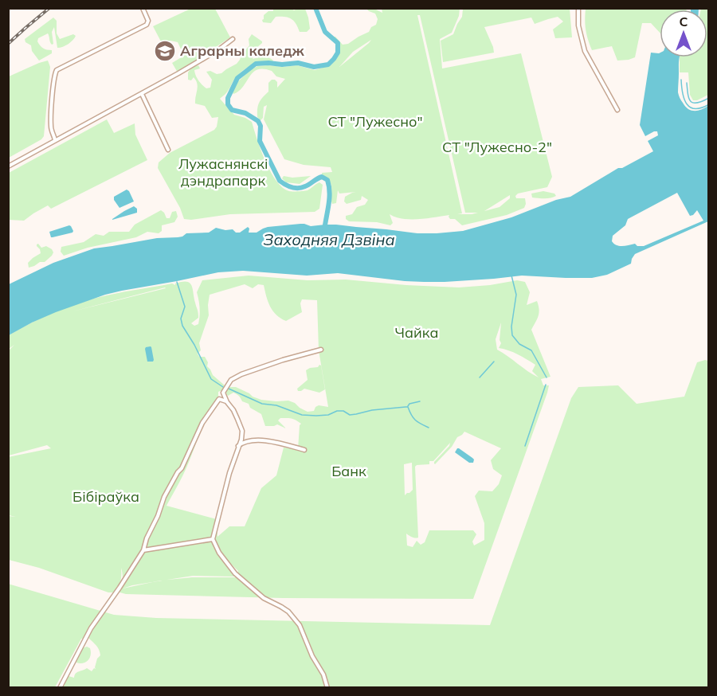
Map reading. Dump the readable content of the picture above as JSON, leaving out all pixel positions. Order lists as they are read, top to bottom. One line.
{"water":["Заходняя Дзвіна"],"parks":["СТ \"Лужесно\"","СТ \"Лужесно-2\"","Лужаснянскі дэндрапарк","Чайка","Банк","Бібіраўка"],"places":{"school or university":["Аграрны каледж"]},"north":"top"}
